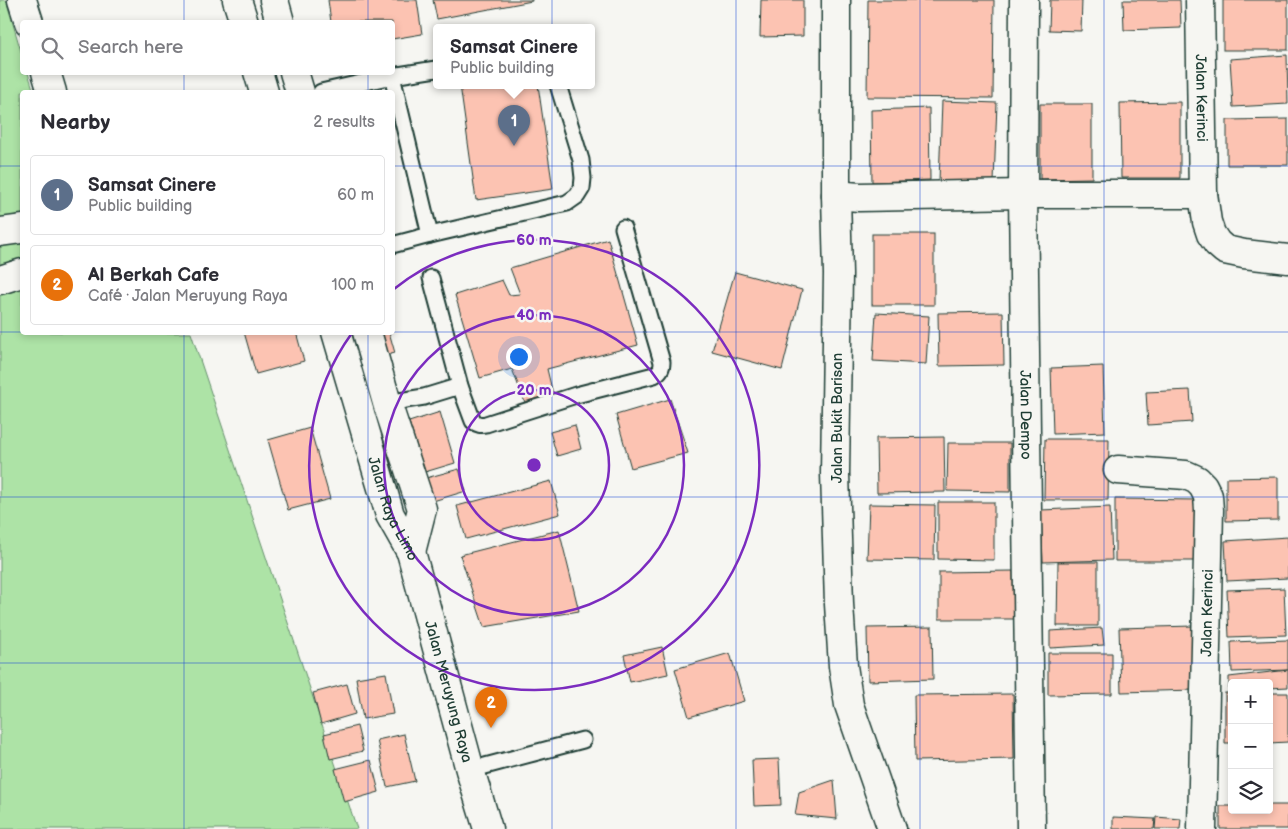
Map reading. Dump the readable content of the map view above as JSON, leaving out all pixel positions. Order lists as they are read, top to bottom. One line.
{"streets":{"street":["Jalan Kerinci","Jalan Dempo","Jalan Bukit Barisan","Jalan Raya Limo","Jalan Meruyung Raya"]},"crossings":[["Jalan Raya Limo","Jalan Meruyung Raya"]],"page":{"search":"Search here","popup":["Samsat Cinere","Public building"],"heading":["Nearby","2 results"],"pins":["1","2"],"list":[{"mark":"1","name":"Samsat Cinere","note":"Public building","value":"60 m"},{"mark":"2","name":"Al Berkah Cafe","note":"Café · Jalan Meruyung Raya","value":"100 m"}],"map_buttons":["+","−"]},"rings":["60 m","40 m","20 m"]}
